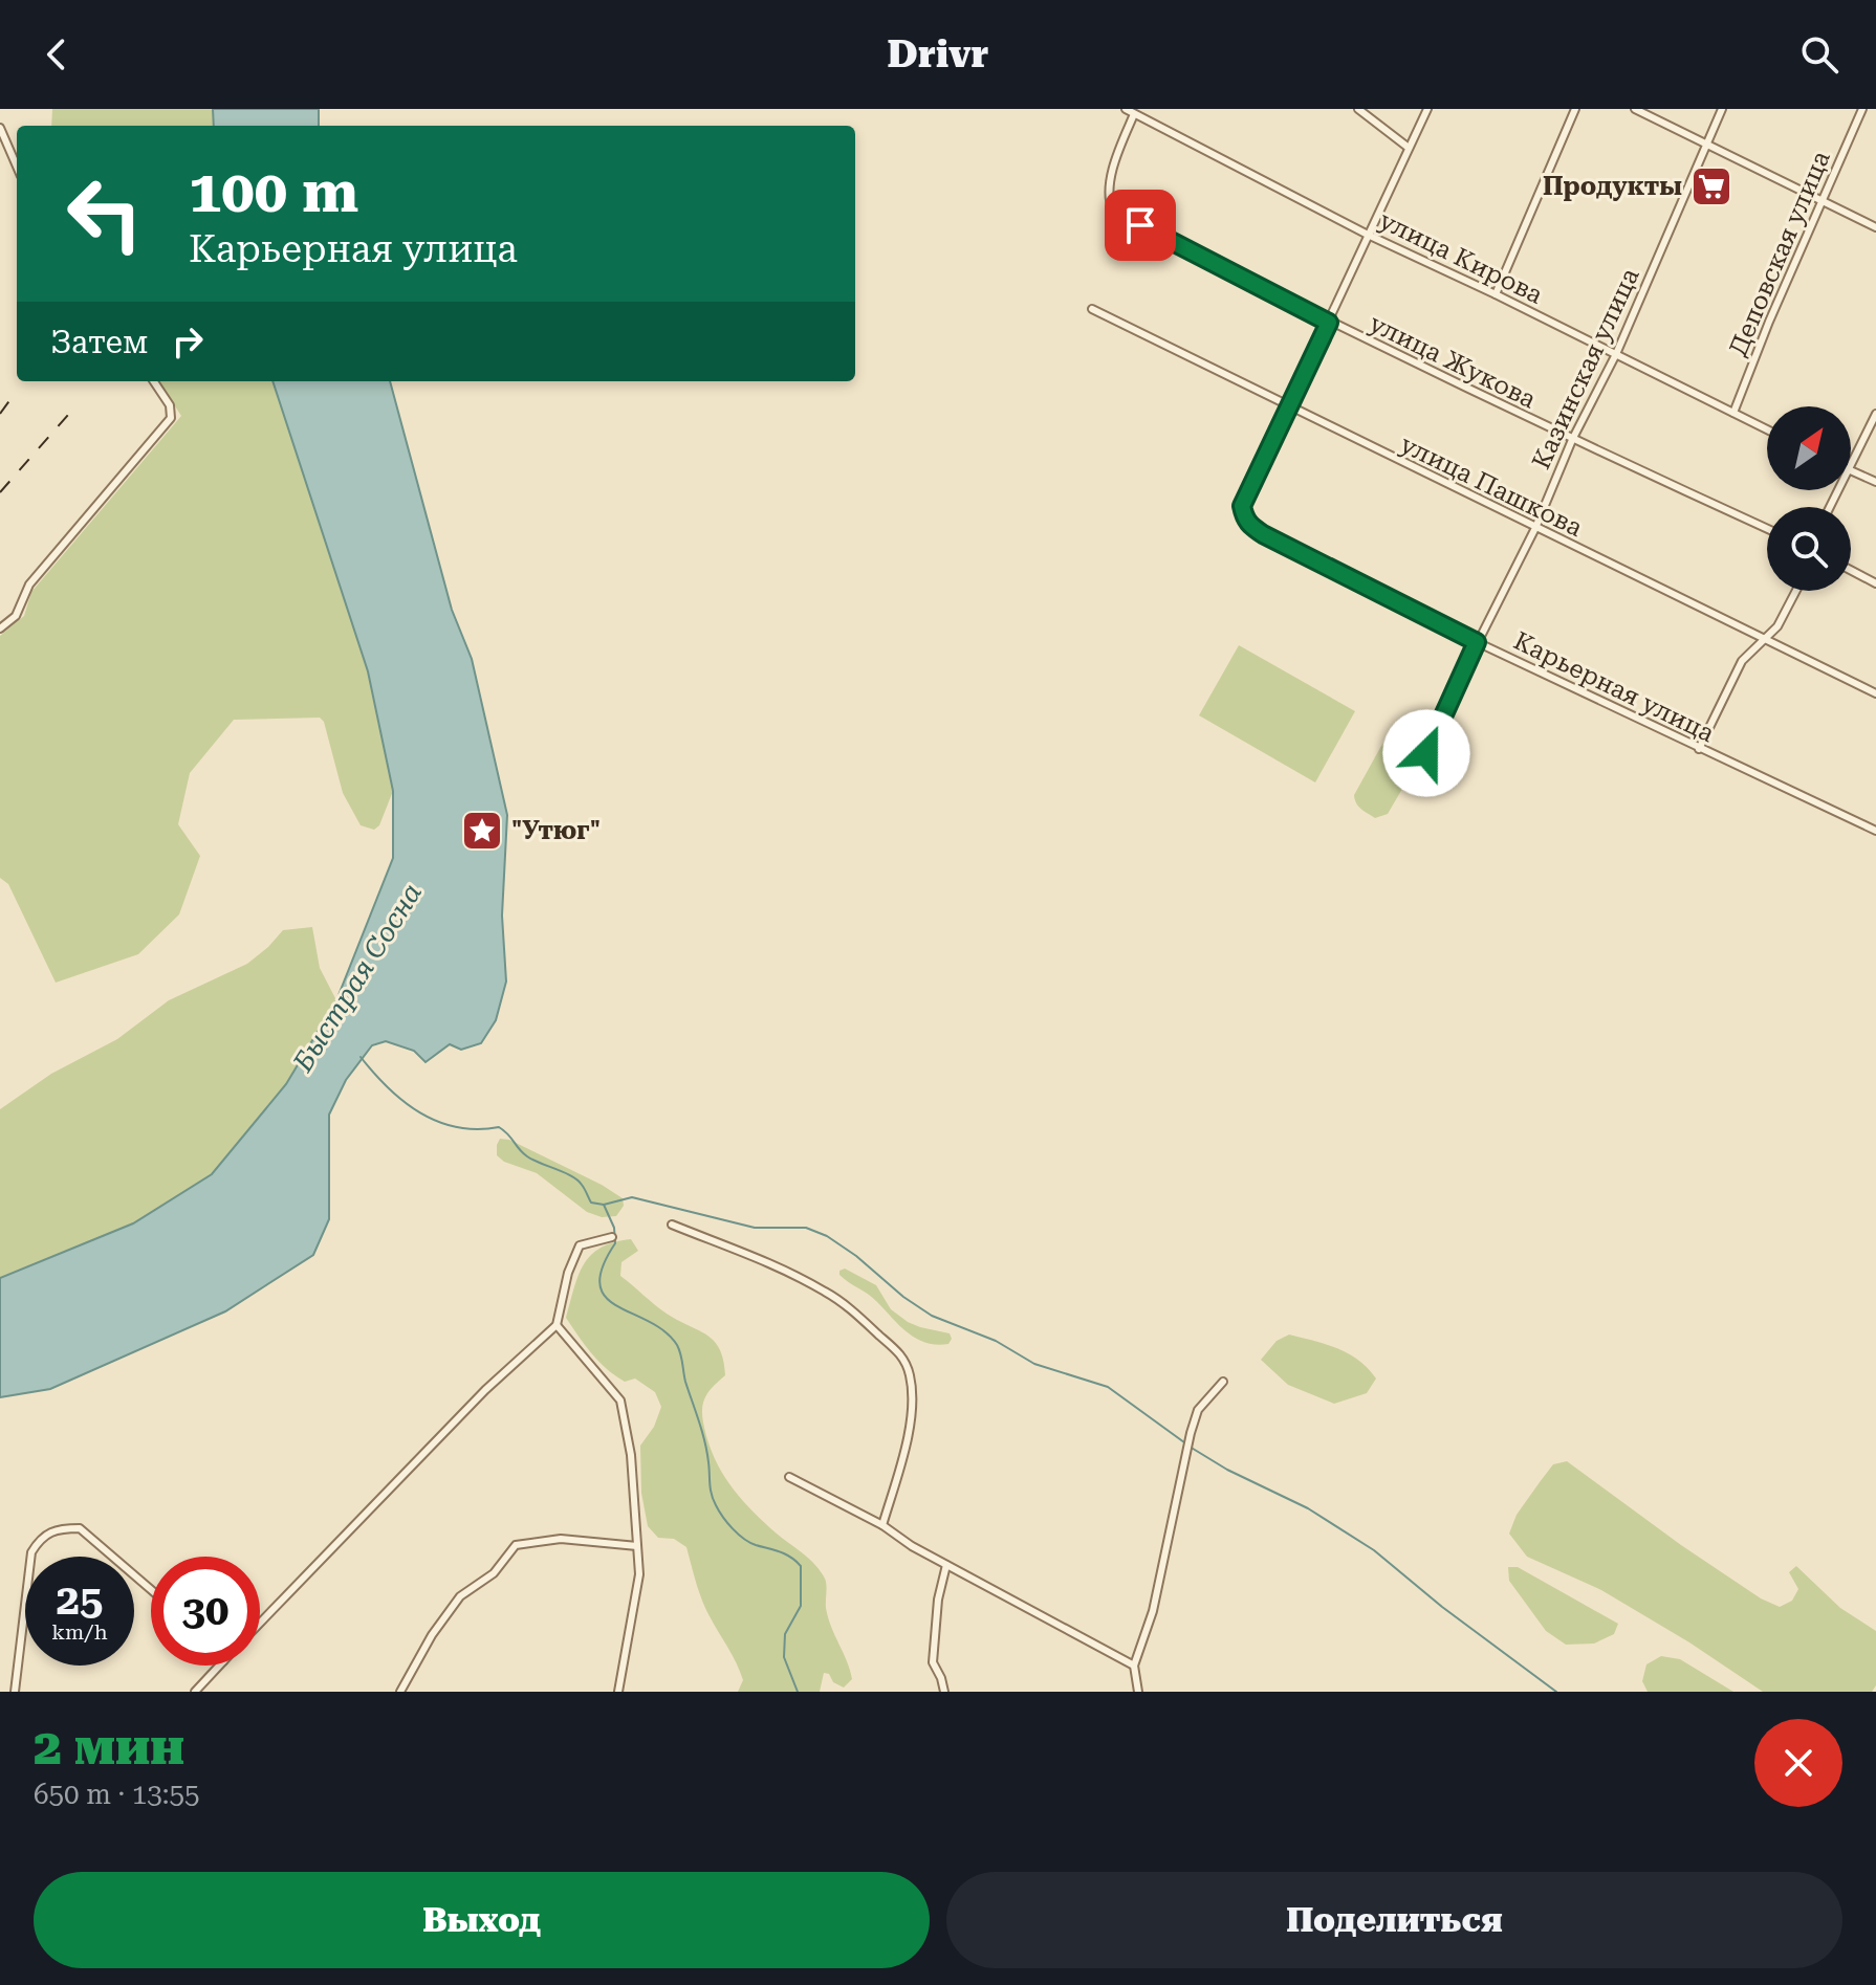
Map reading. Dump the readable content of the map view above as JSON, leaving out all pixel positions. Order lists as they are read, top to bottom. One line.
{"streets":{"street":["Деповская улица","улица Кирова","улица Жукова","Казинская улица","улица Пашкова","Карьерная улица"]},"crossings":[["Деповская улица","улица Кирова"],["улица Кирова","улица Жукова"],["улица Кирова","Казинская улица"],["улица Жукова","Казинская улица"],["Казинская улица","улица Пашкова"],["Казинская улица","Карьерная улица"],["улица Пашкова","Карьерная улица"]],"water":["Быстрая Сосна"],"places":{"supermarket":["Продукты"],"place":["\"Утюг\""]},"north":"top right","page":{"header":"Drivr","turn":["100 m","Карьерная улица"],"then":"Затем","speed":"25 km/h","limit":"30","heading":["2 мин","650 m · 13:55"],"buttons":["Выход","Поделиться"]}}
